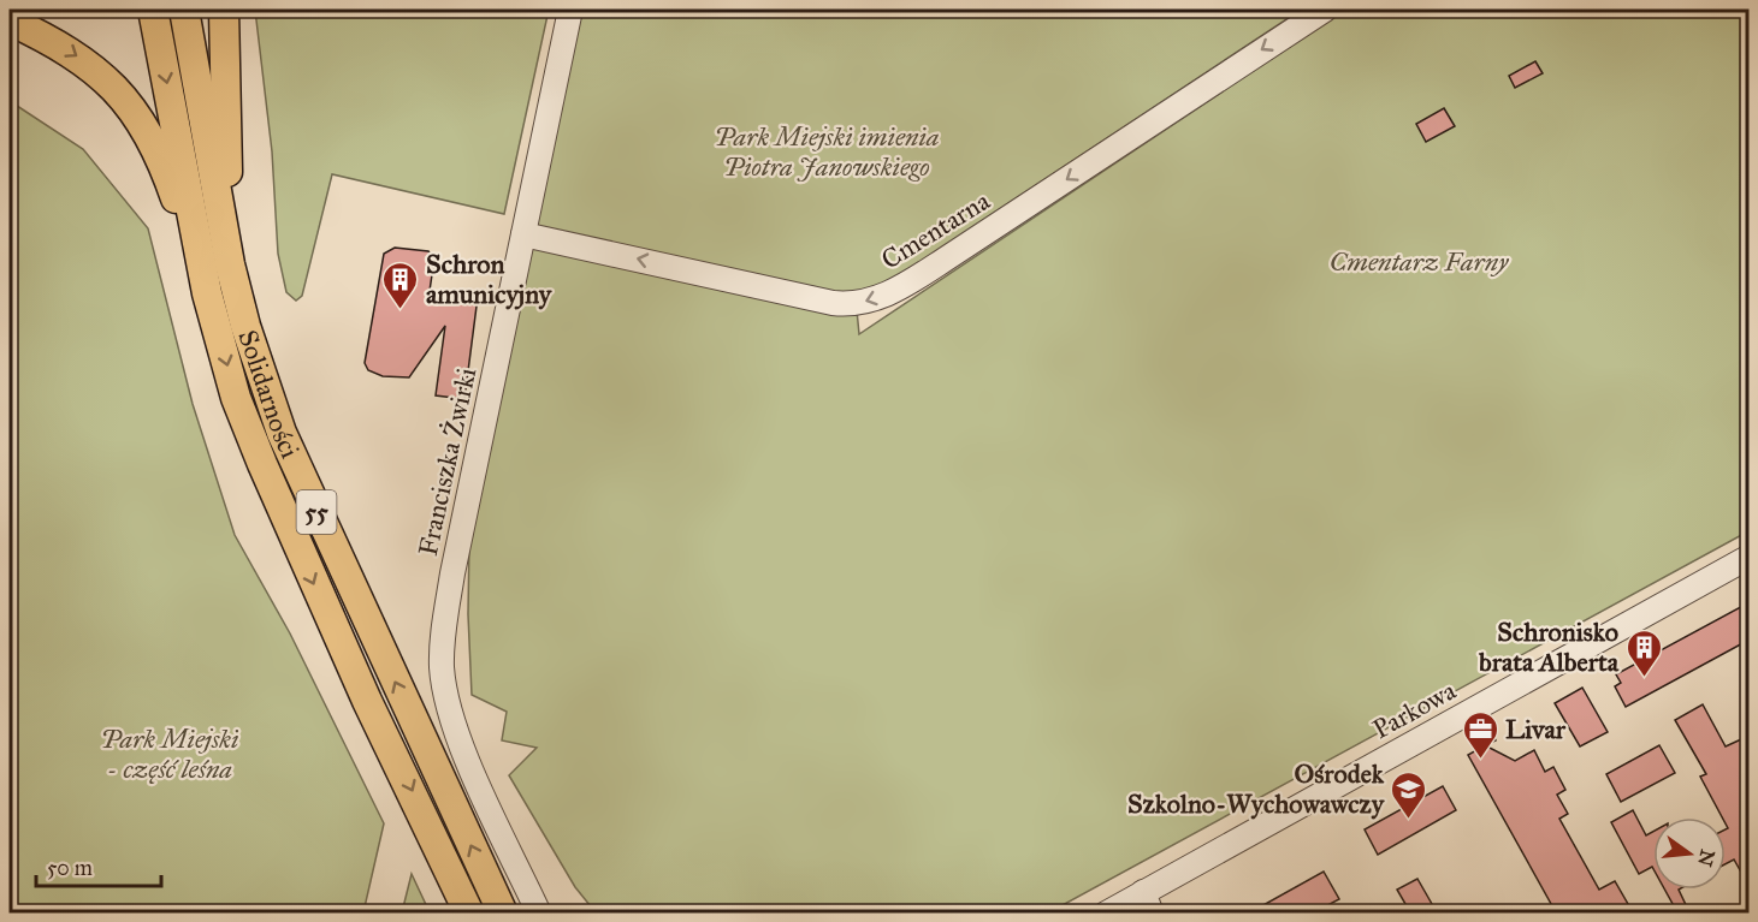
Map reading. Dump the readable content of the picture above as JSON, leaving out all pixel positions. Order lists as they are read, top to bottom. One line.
{"streets":{"main road":["Solidarności","55"],"street":["Cmentarna","Franciszka Żwirki","Parkowa"]},"crossings":[["Cmentarna","Franciszka Żwirki"]],"one_way":["Cmentarna"],"parks":["Park Miejski imienia Piotra Janowskiego","Cmentarz Farny","Park Miejski - część leśna"],"places":{"building":["Schron amunicyjny","Schronisko brata Alberta"],"office":["Livar"],"school or university":["Ośrodek Szkolno-Wychowawczy"]},"scale_bar":"50 m","north":"right"}
